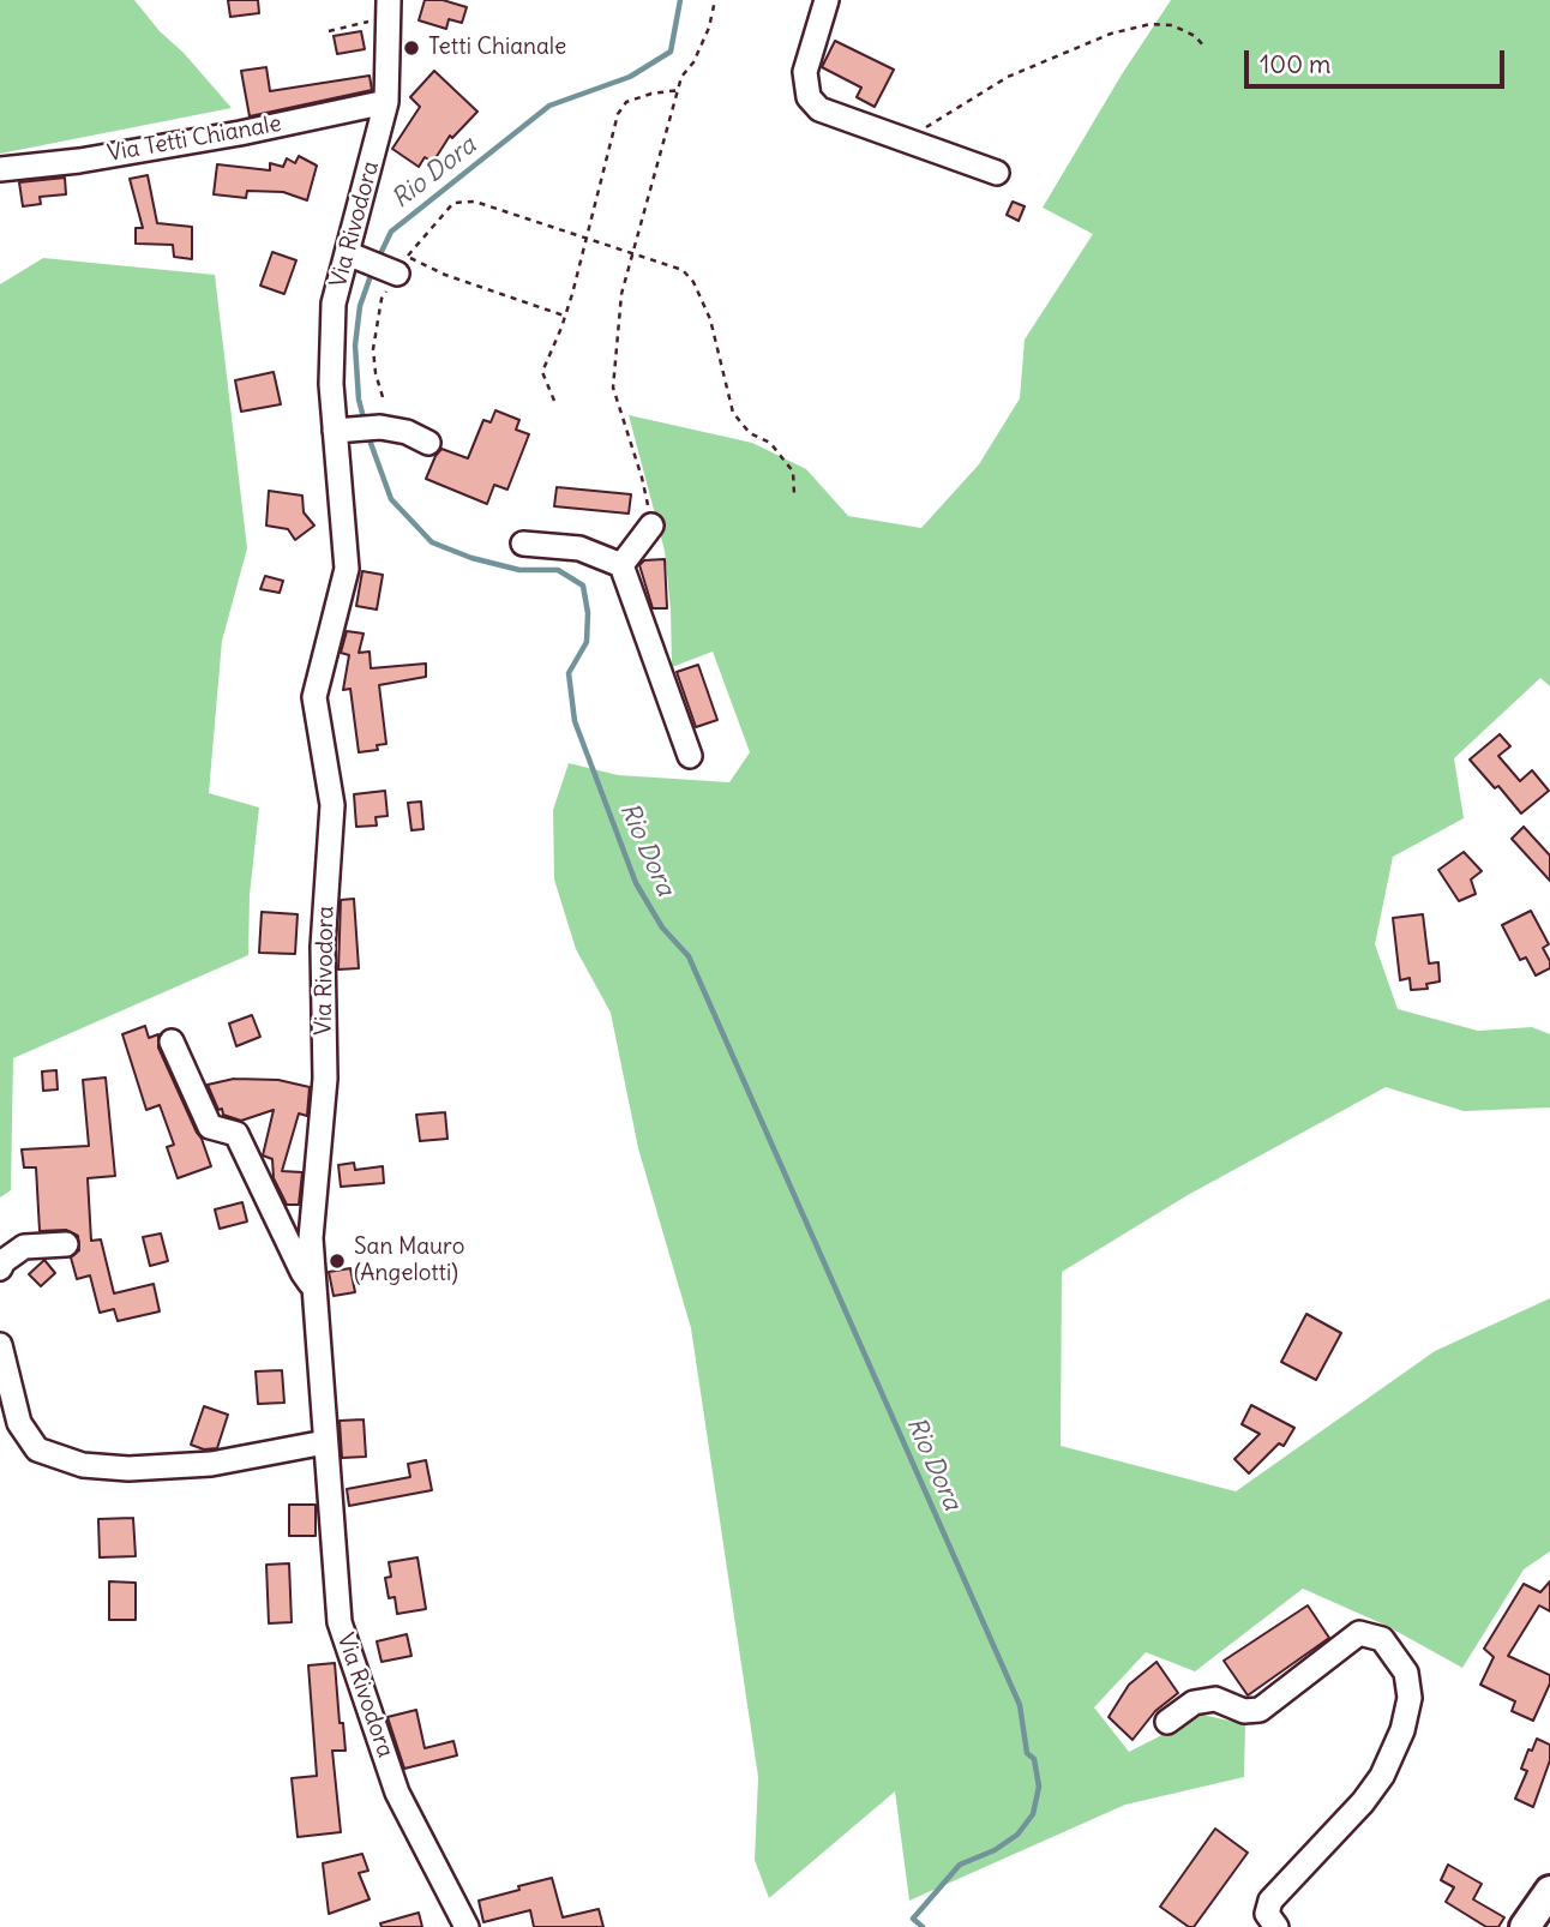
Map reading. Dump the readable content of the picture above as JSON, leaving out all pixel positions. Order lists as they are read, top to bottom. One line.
{"streets":{"street":["Via Tetti Chianale","Via Rivodora"]},"crossings":[["Via Tetti Chianale","Via Rivodora"]],"water":["Rio Dora"],"places":["Tetti Chianale","San Mauro (Angelotti)"],"scale_bar":"100 m"}
